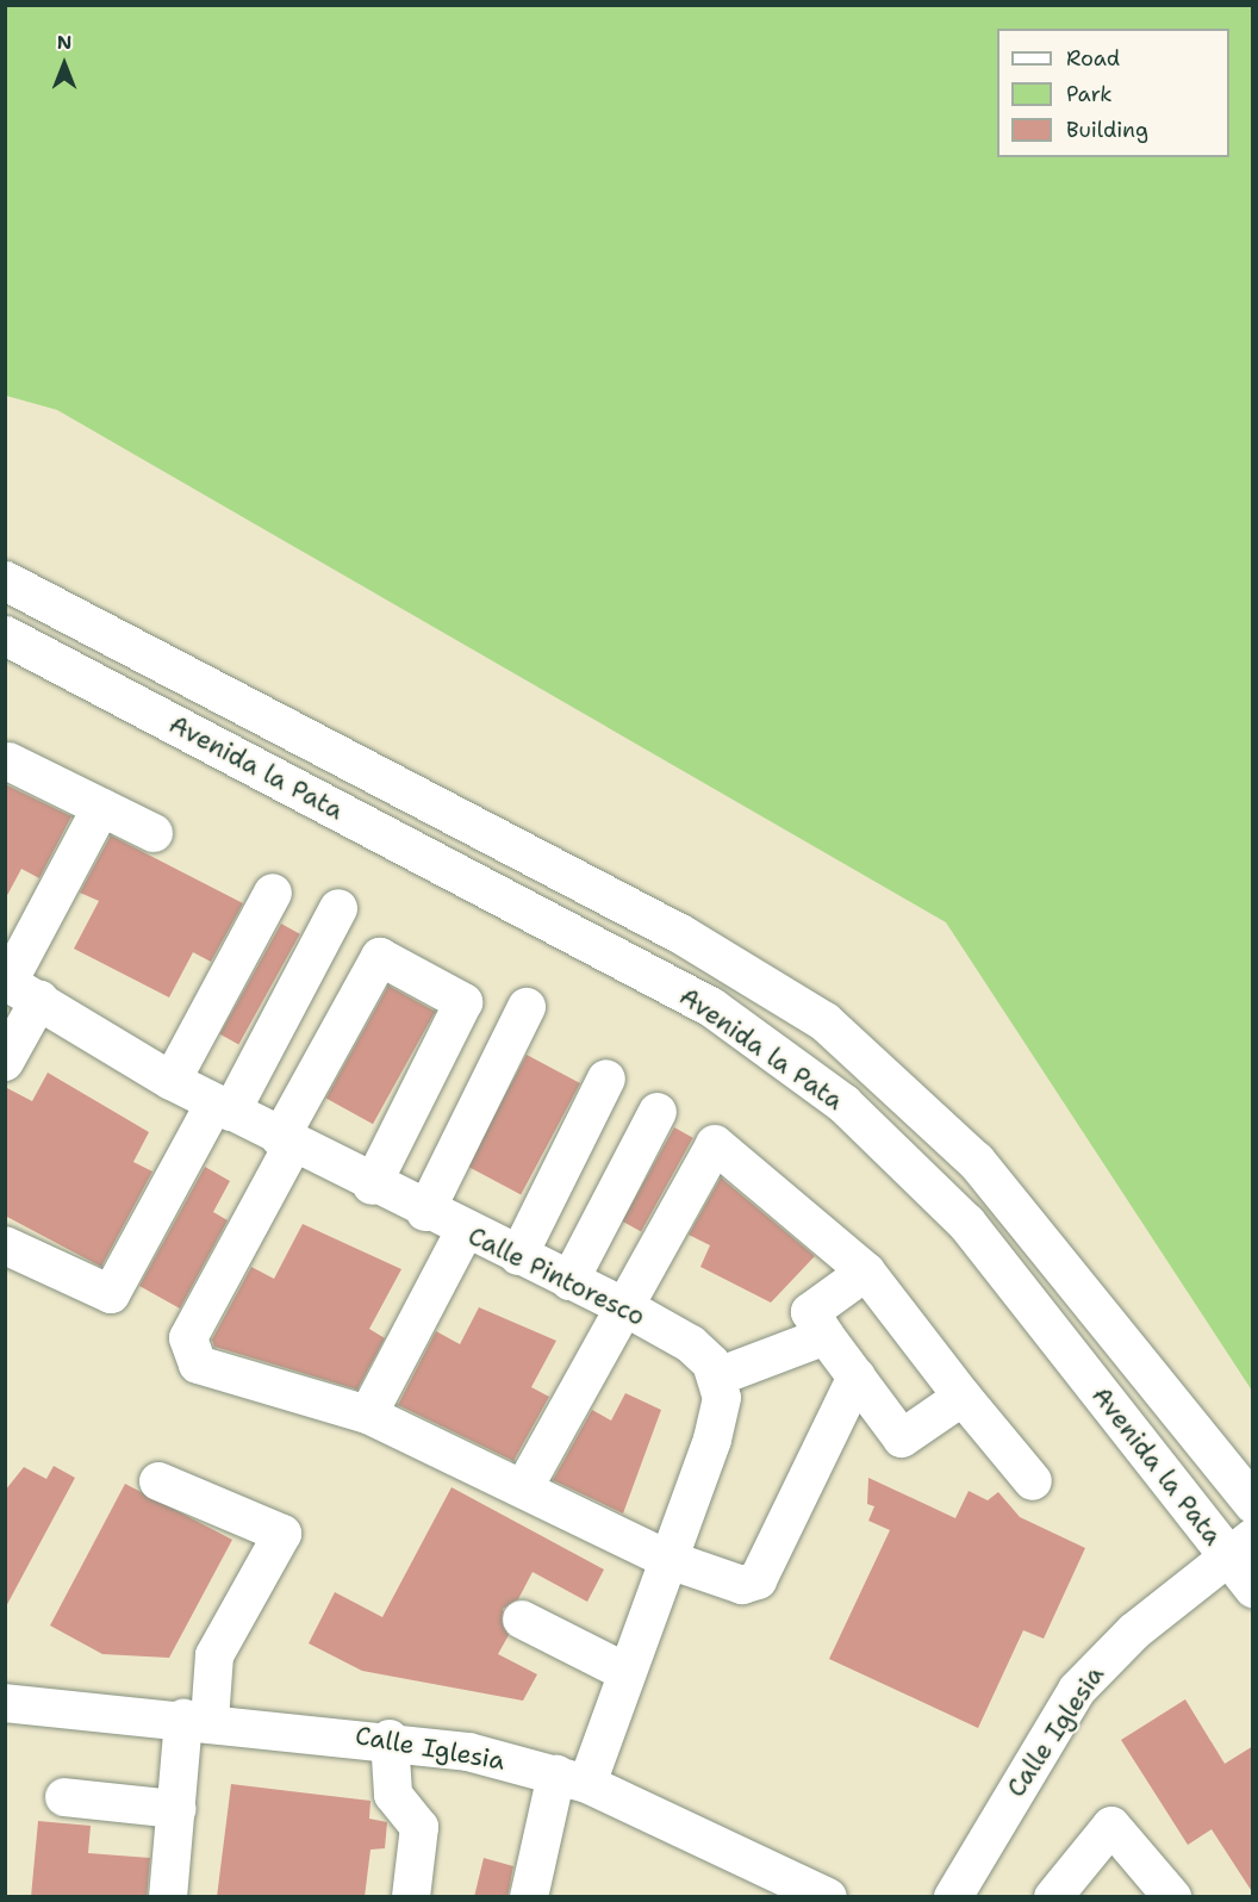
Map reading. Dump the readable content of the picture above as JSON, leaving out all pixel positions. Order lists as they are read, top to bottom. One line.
{"streets":{"main road":["Avenida la Pata"],"street":["Calle Pintoresco","Calle Iglesia"]},"crossings":[["Avenida la Pata","Calle Iglesia"]],"legend":["Road","Park","Building"],"north":"top"}
